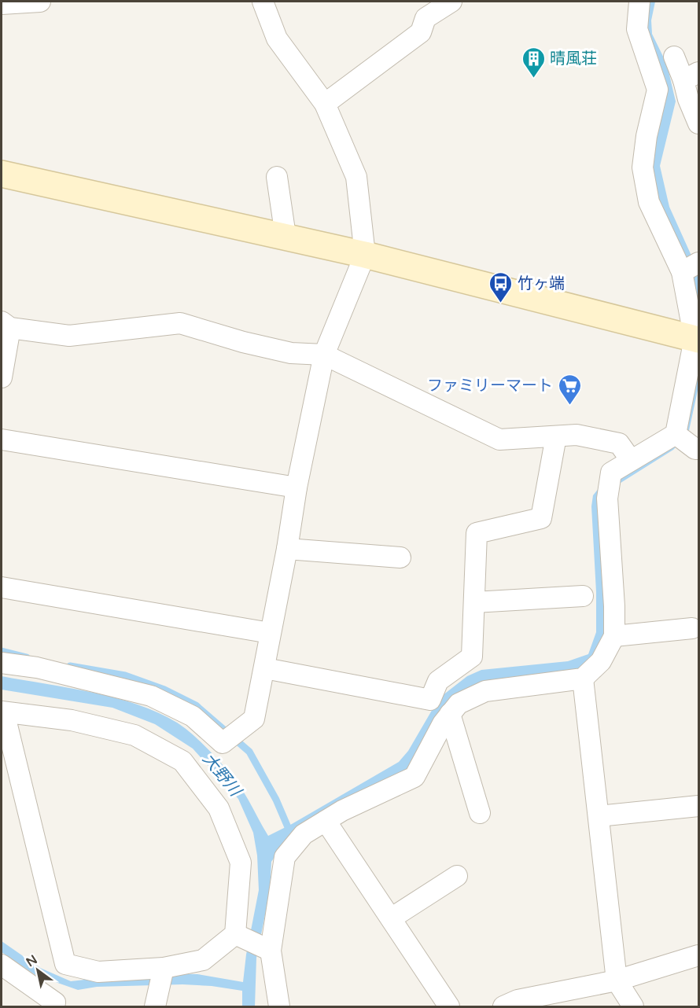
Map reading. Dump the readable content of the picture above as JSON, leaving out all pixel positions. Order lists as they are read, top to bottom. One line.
{"water":["大野川"],"places":{"building":["晴風荘"],"bus stop":["竹ヶ端"],"supermarket":["ファミリーマート"]},"north":"top left"}
